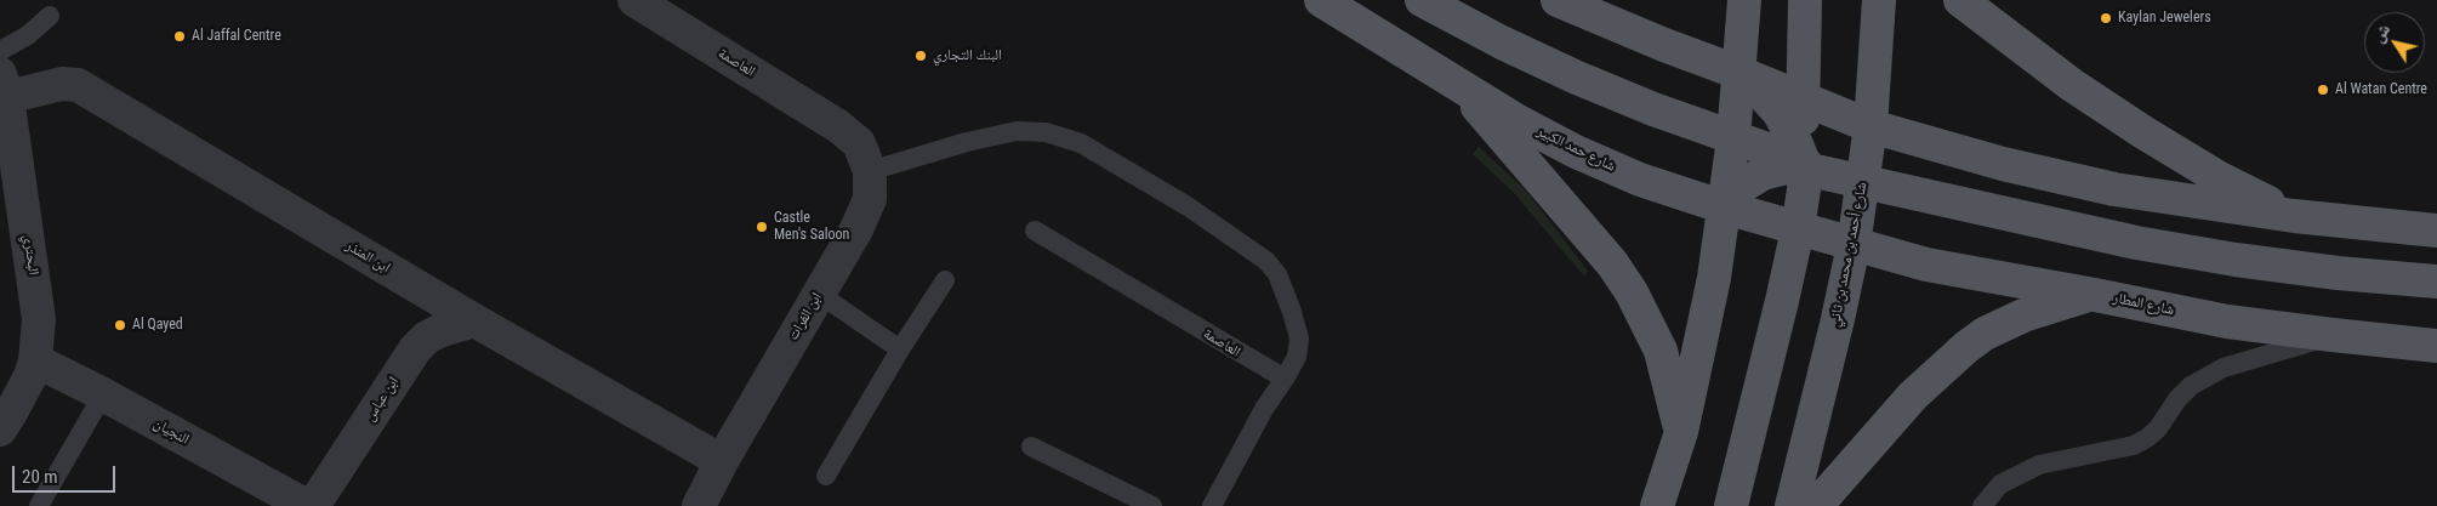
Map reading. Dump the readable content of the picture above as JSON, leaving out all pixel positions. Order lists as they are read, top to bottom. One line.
{"streets":{"main road":["شارع حمد الكبير","شارع أحمد بن محمد بن ثاني","شارع المطار"],"street":["العاصمة","البحتري","ابن المنذر","ابن الفرات","ابن عباس","النجيان"]},"crossings":[["العاصمة","ابن الفرات"],["شارع حمد الكبير","شارع أحمد بن محمد بن ثاني"],["شارع حمد الكبير","شارع المطار"],["البحتري","ابن المنذر"],["البحتري","النجيان"],["شارع أحمد بن محمد بن ثاني","شارع المطار"],["ابن المنذر","ابن الفرات"],["ابن المنذر","ابن عباس"]],"places":["Kaylan Jewelers","Al Jaffal Centre","البنك التجاري","Al Watan Centre","Castle Men's Saloon","Al Qayed"],"scale_bar":"20 m","north":"top left"}
